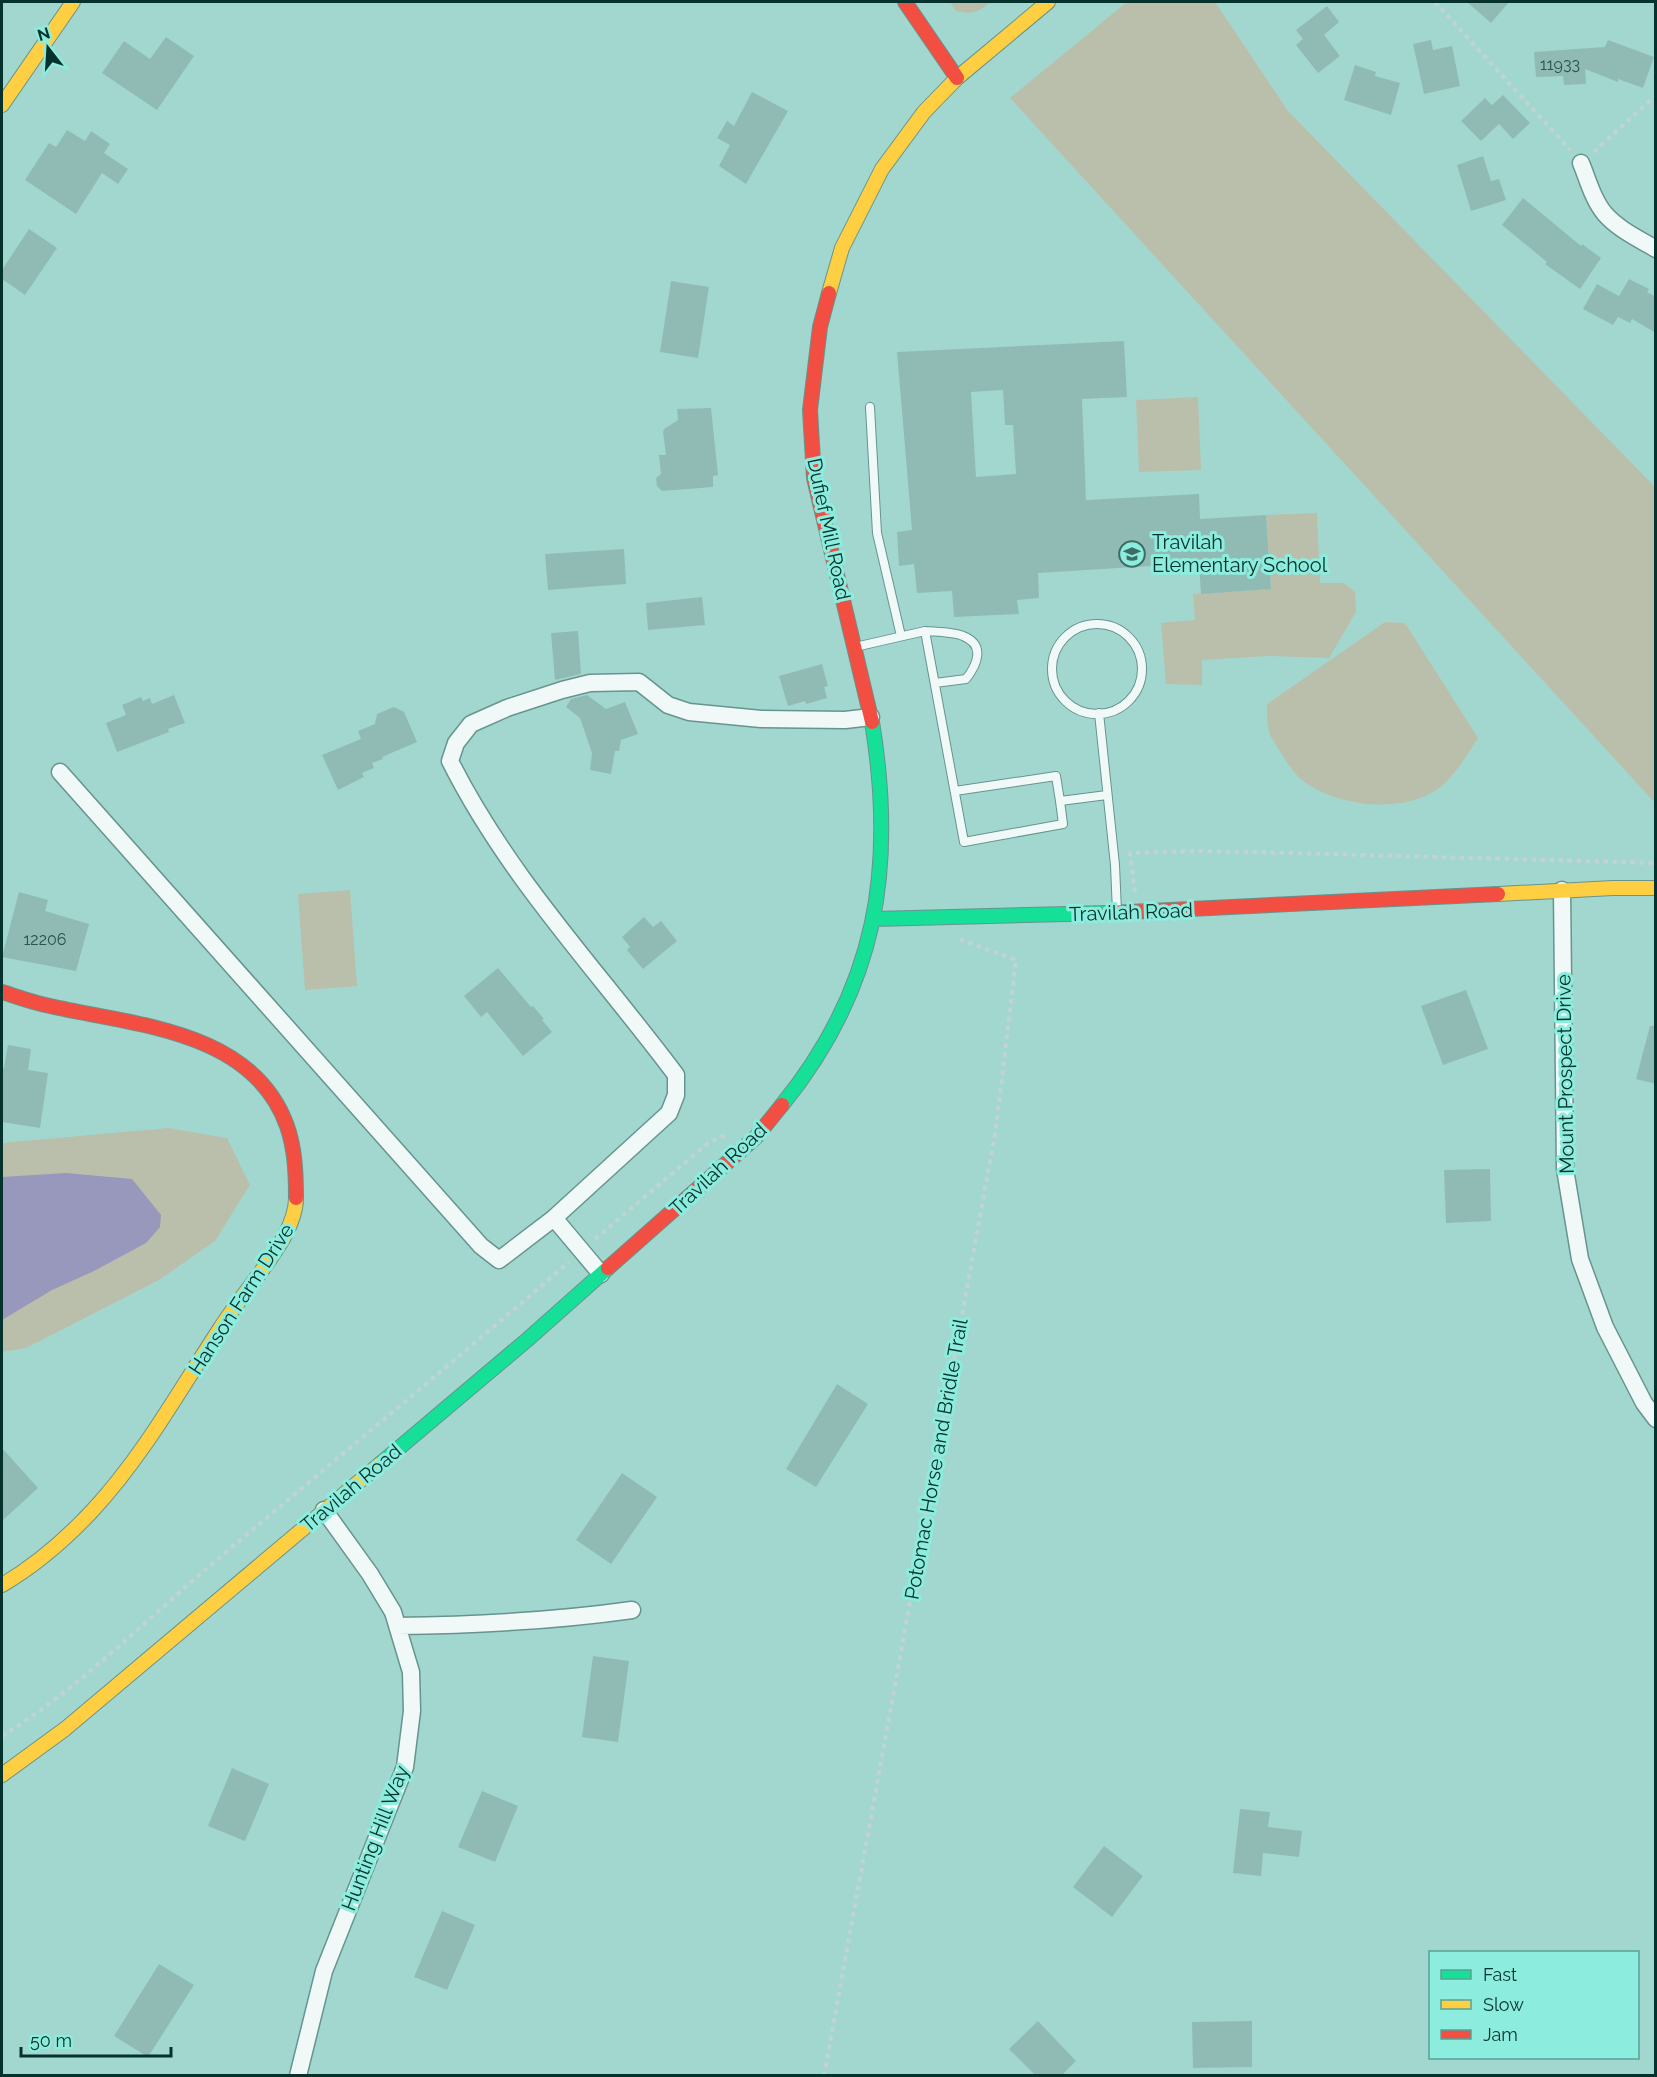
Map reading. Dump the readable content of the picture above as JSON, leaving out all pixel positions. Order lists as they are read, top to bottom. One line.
{"streets":{"main road":["Dufief Mill Road","Travilah Road","Hanson Farm Drive"],"street":["Mount Prospect Drive","Hunting Hill Way"],"path":["Potomac Horse and Bridle Trail"]},"crossings":[["Dufief Mill Road","Travilah Road"],["Travilah Road","Mount Prospect Drive"],["Travilah Road","Hunting Hill Way"]],"places":{"school or university":["Travilah Elementary School"]},"house_numbers":["11933","12206"],"legend":["Fast","Slow","Jam"],"scale_bar":"50 m","north":"top"}
